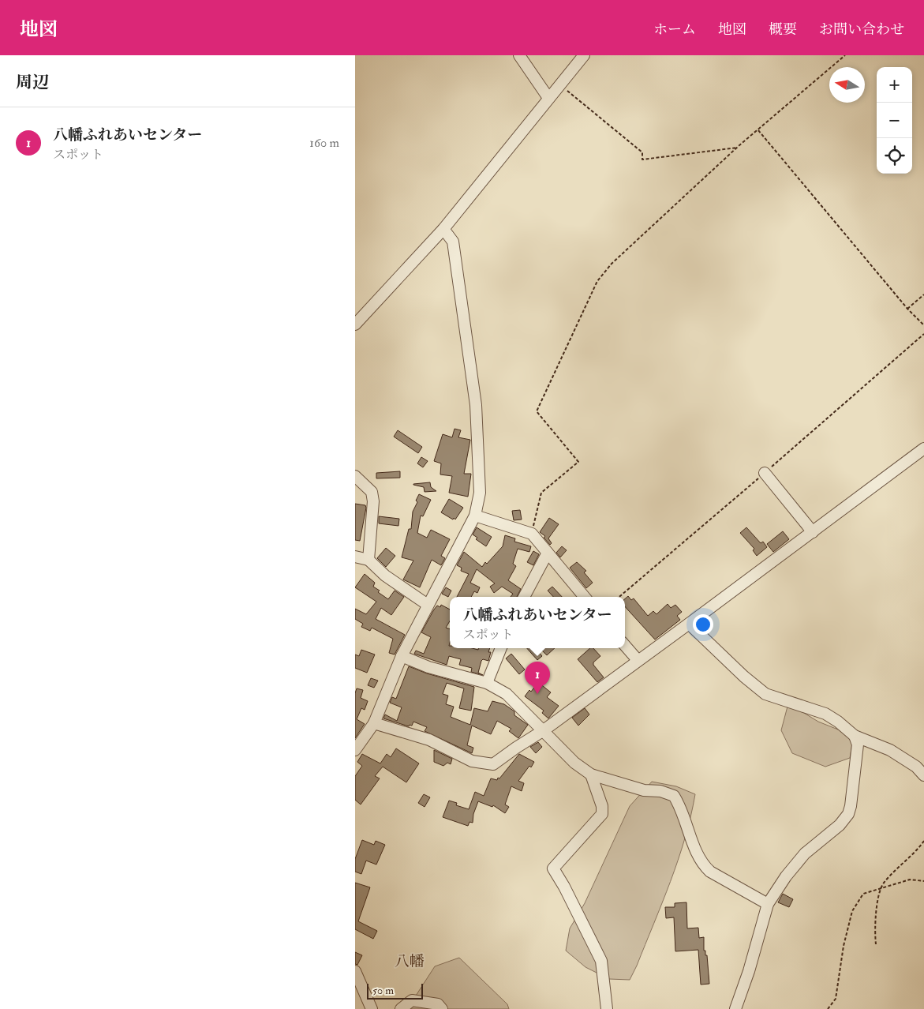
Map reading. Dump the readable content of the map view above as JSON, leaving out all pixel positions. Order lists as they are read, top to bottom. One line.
{"districts":["八幡"],"scale_bar":"50 m","north":"left","page":{"header":"地図","nav":["ホーム","地図","概要","お問い合わせ"],"heading":"周辺","map_buttons":["+","−"],"list":[{"mark":"1","name":"八幡ふれあいセンター","note":"スポット","value":"160 m"}],"popup":["八幡ふれあいセンター","スポット"],"pins":"1","scale":"50 m"}}
